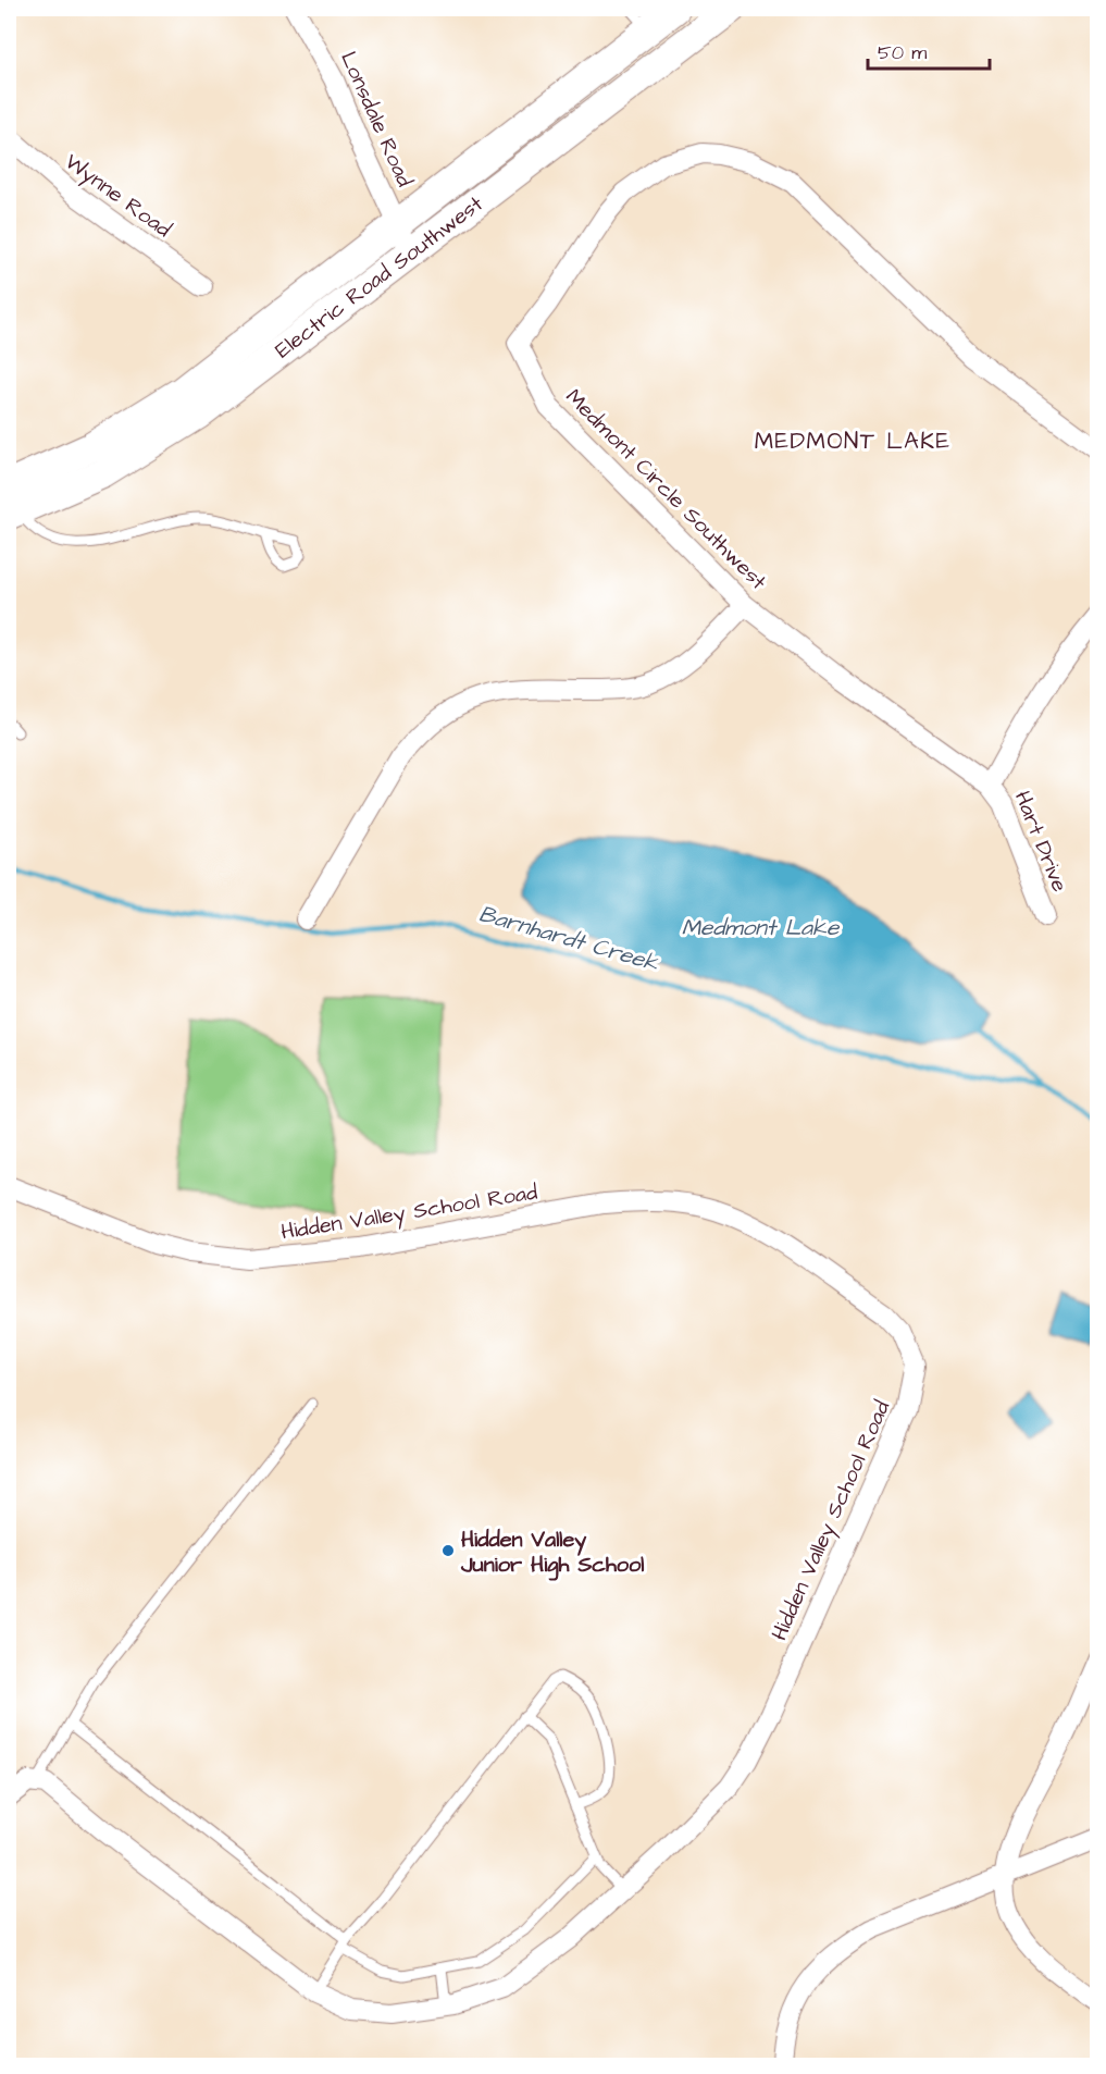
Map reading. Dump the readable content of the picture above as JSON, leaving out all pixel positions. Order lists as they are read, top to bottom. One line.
{"streets":{"main road":["Electric Road Southwest"],"street":["Lonsdale Road","Wynne Road","Medmont Circle Southwest","Hart Drive","Hidden Valley School Road"]},"crossings":[["Lonsdale Road","Electric Road Southwest"],["Medmont Circle Southwest","Hart Drive"]],"districts":["MEDMONT LAKE"],"water":["Medmont Lake","Barnhardt Creek"],"places":["Hidden Valley Junior High School"],"scale_bar":"50 m"}
